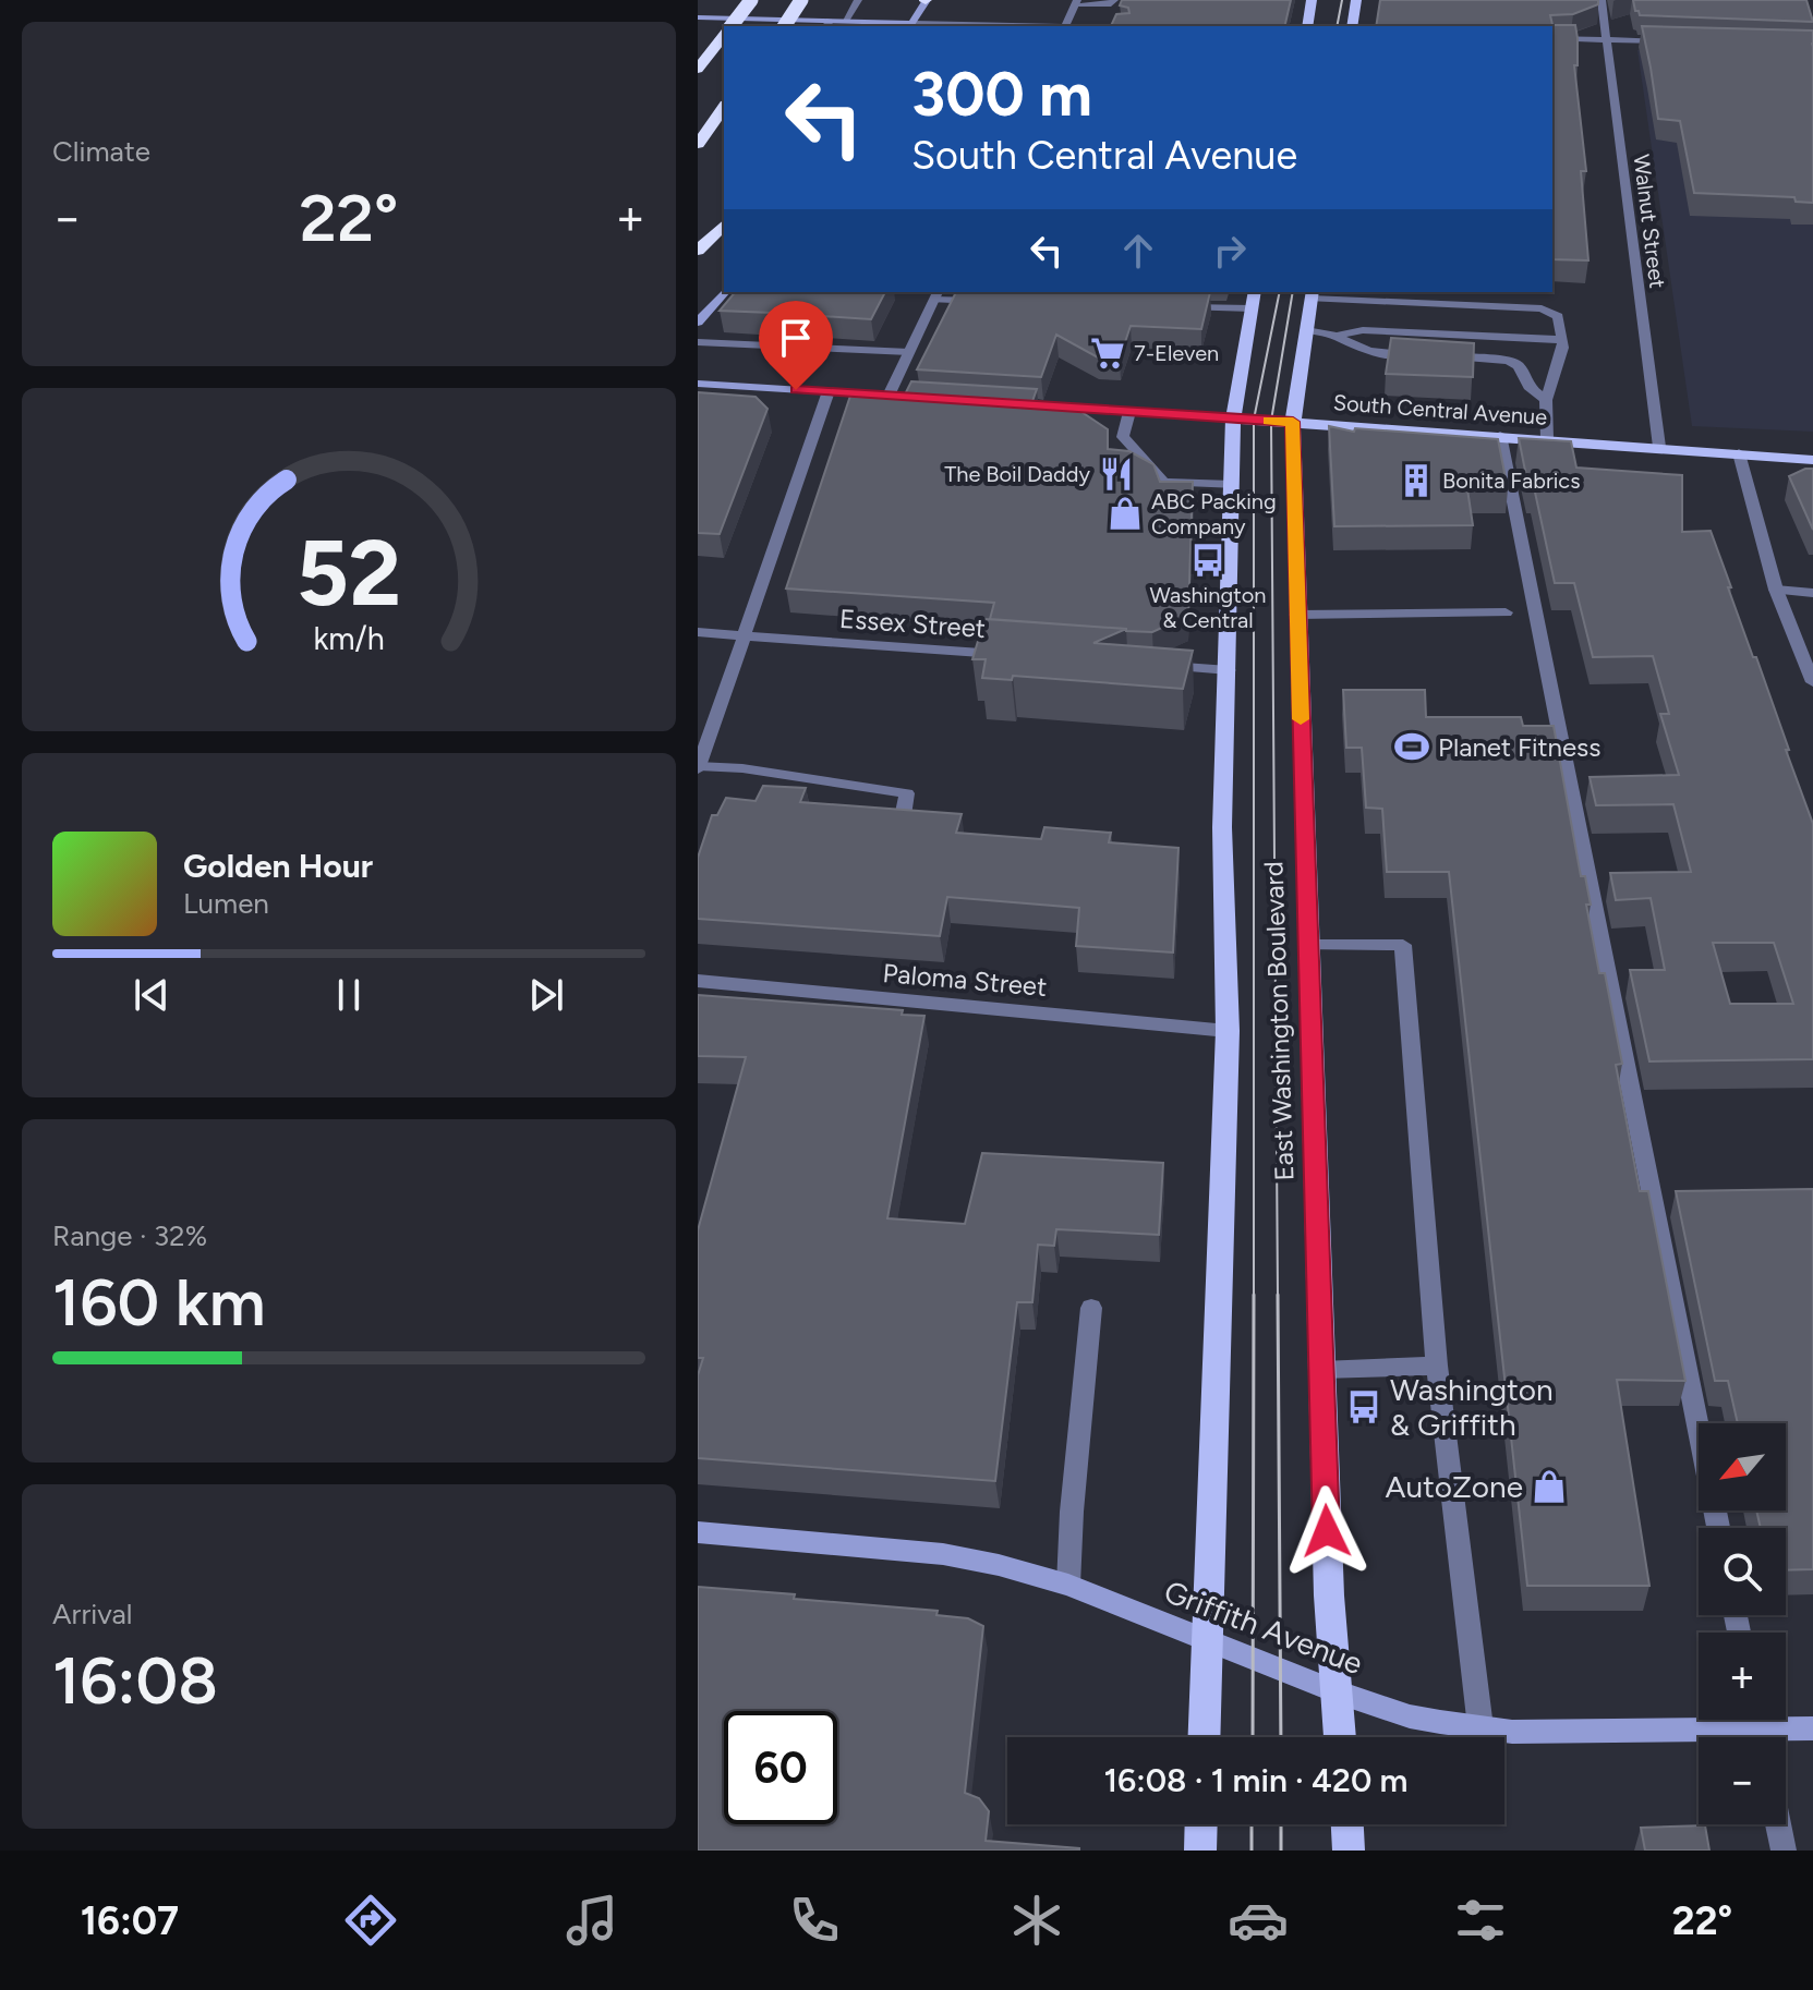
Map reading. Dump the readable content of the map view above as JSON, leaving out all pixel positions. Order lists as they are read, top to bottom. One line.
{"streets":{"main road":["South Central Avenue","East Washington Boulevard","Griffith Avenue"],"street":["Walnut Street","Essex Street","Paloma Street"]},"crossings":[["Walnut Street","South Central Avenue"],["South Central Avenue","East Washington Boulevard"],["Paloma Street","East Washington Boulevard"],["East Washington Boulevard","Griffith Avenue"]],"places":{"supermarket":["7-Eleven"],"restaurant":["The Boil Daddy"],"building":["Bonita Fabrics"],"shop":["ABC Packing Company","AutoZone"],"bus stop":["Washington & Central","Washington & Griffith"],"sports":["Planet Fitness"]},"north":"bottom left","page":{"tile":["Climate",["Range · 32%","160 km"],["Arrival","16:08"]],"turn":["300 m","South Central Avenue"],"heat":["−","22°","+"],"song":["Golden Hour","Lumen"],"map_buttons":["+","−"],"limit":"60","trip":"16:08 · 1 min · 420 m","tabs":["16:07","22°"],"gauge":["52","km/h"]}}
